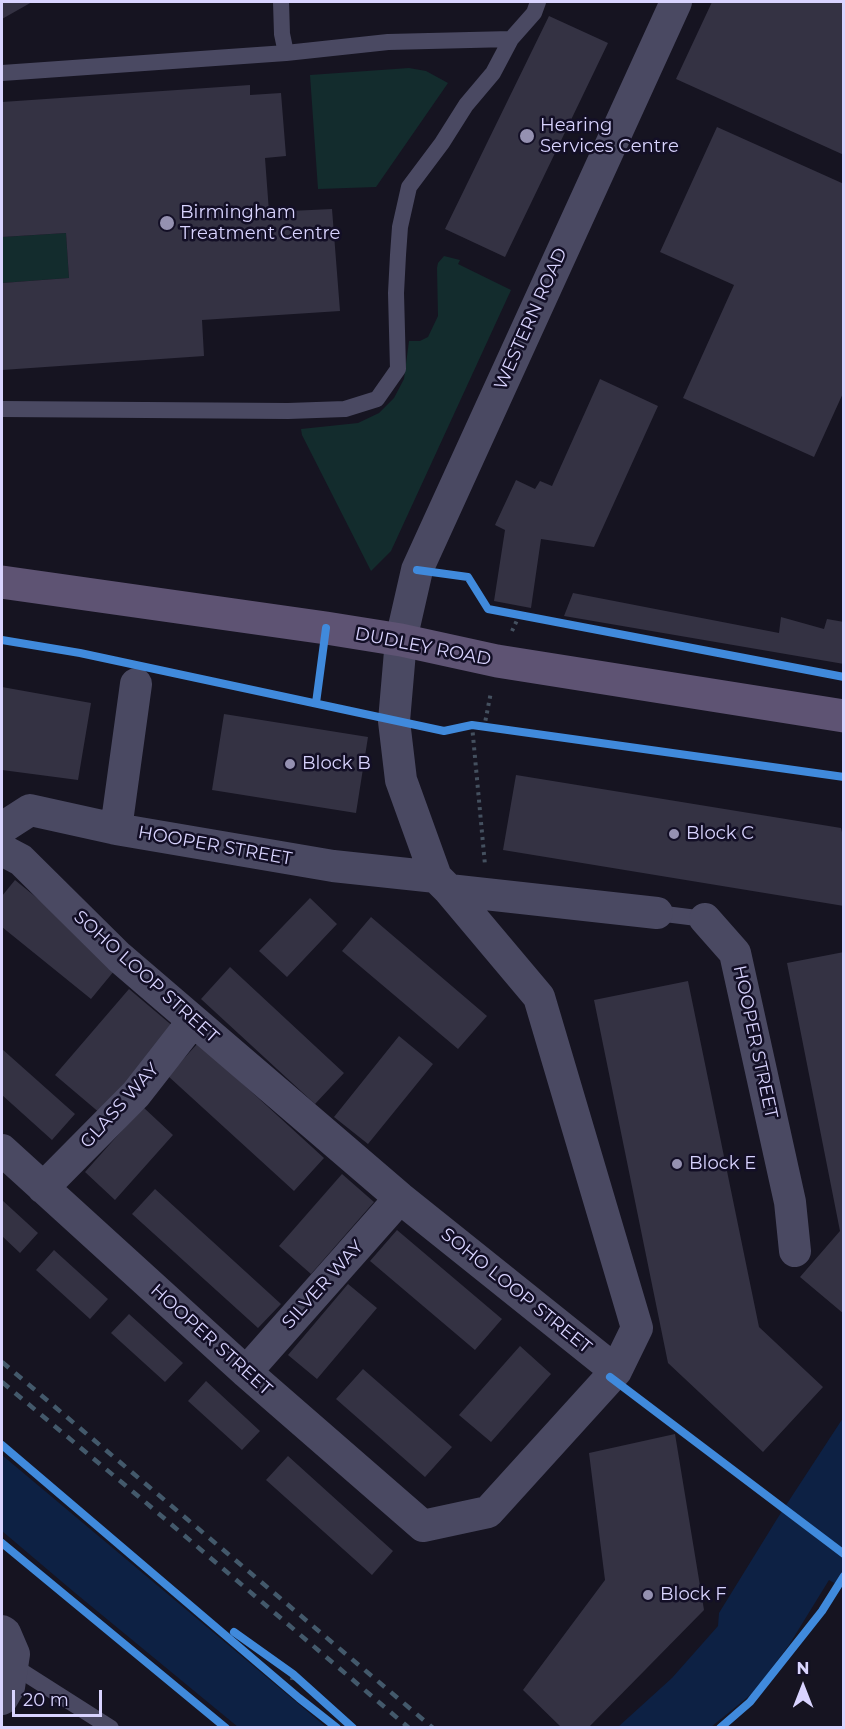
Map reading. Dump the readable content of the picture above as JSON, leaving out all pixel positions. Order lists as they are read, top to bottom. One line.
{"streets":{"main road":["DUDLEY ROAD"],"street":["WESTERN ROAD","HOOPER STREET","SOHO LOOP STREET","GLASS WAY","SILVER WAY"]},"crossings":[["WESTERN ROAD","DUDLEY ROAD"],["WESTERN ROAD","HOOPER STREET"],["HOOPER STREET","SOHO LOOP STREET"],["HOOPER STREET","GLASS WAY"],["HOOPER STREET","SILVER WAY"],["SOHO LOOP STREET","GLASS WAY"],["SOHO LOOP STREET","SILVER WAY"]],"places":["Hearing Services Centre","Birmingham Treatment Centre","Block B","Block C","Block E","Block F"],"scale_bar":"20 m","north":"top"}
